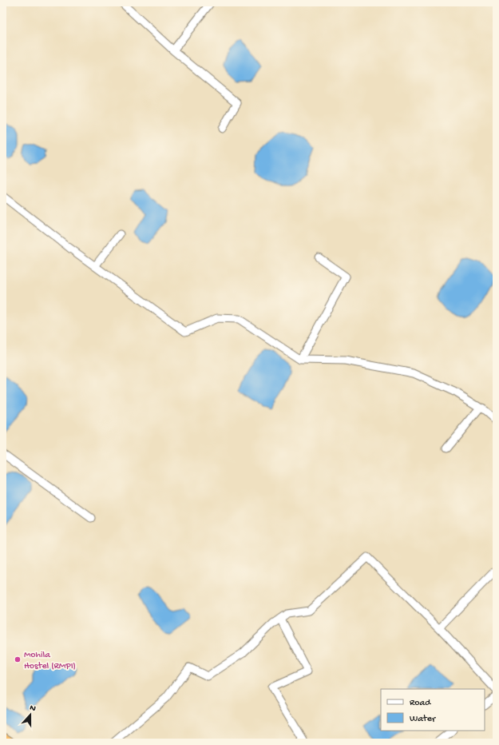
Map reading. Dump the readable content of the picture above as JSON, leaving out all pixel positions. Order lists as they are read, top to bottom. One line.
{"places":["Mohila Hostel (RMPI)"],"legend":["Road","Water"],"north":"top"}
